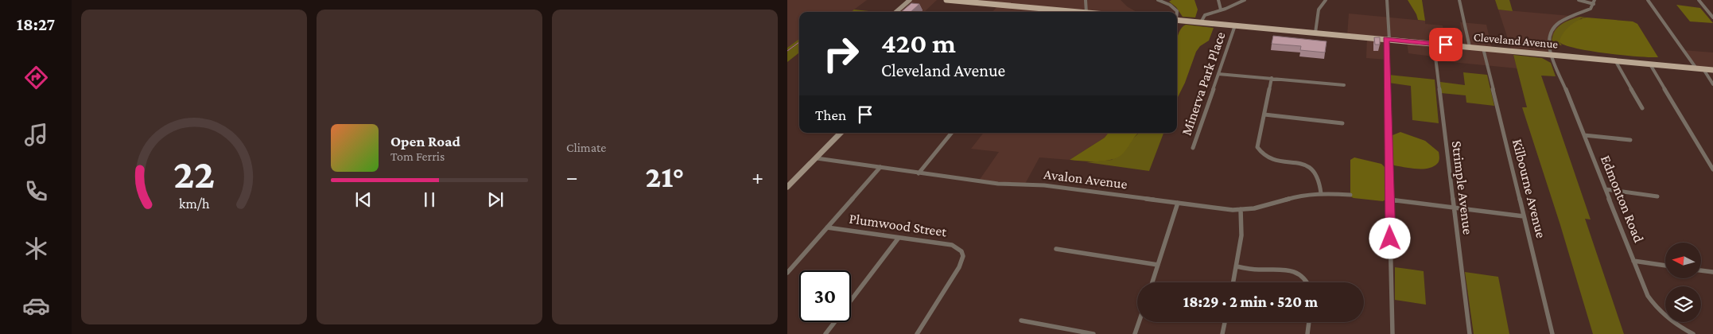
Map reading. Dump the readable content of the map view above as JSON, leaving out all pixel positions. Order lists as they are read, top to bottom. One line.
{"streets":{"main road":["Cleveland Avenue"],"street":["Minerva Park Place","Avalon Avenue","Strimple Avenue","Kilbourne Avenue","Edmonton Road","Plumwood Street"]},"crossings":[["Cleveland Avenue","Minerva Park Place"],["Cleveland Avenue","Strimple Avenue"],["Cleveland Avenue","Kilbourne Avenue"],["Cleveland Avenue","Edmonton Road"]],"north":"left","page":{"tabs":"18:27","tile":"Climate","turn":["420 m","Cleveland Avenue"],"then":"Then","song":["Open Road","Tom Ferris"],"heat":["−","21°","+"],"limit":"30","trip":"18:29 · 2 min · 520 m","gauge":["22","km/h"]}}
